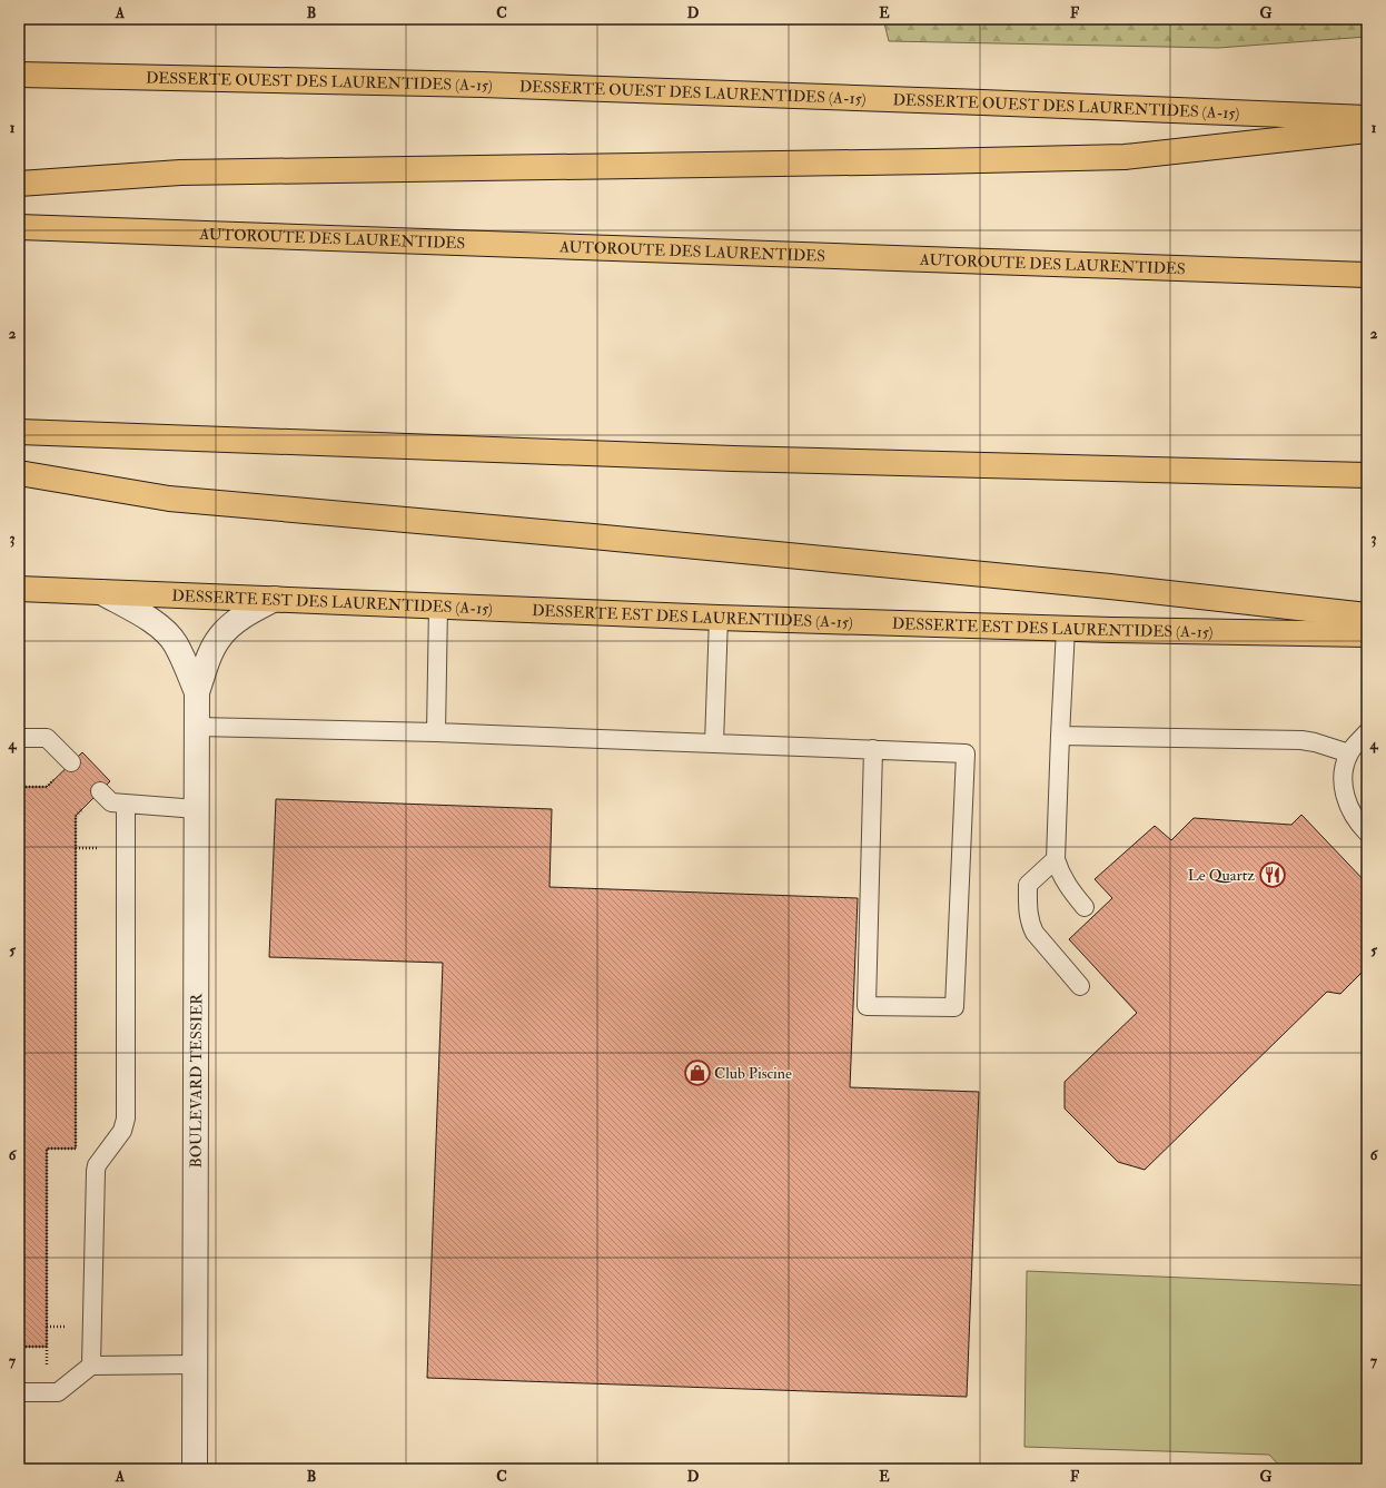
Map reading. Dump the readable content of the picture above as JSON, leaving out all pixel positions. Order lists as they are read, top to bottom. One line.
{"streets":{"main road":["DESSERTE OUEST DES LAURENTIDES (A-15)","AUTOROUTE DES LAURENTIDES","DESSERTE EST DES LAURENTIDES (A-15)"],"street":["BOULEVARD TESSIER"]},"crossings":[["DESSERTE EST DES LAURENTIDES (A-15)","BOULEVARD TESSIER"]],"places":{"restaurant":["Le Quartz"],"shop":["Club Piscine"]},"grid":{"columns":["A","B","C","D","E","F","G"],"rows":["1","2","3","4","5","6","7"]}}
